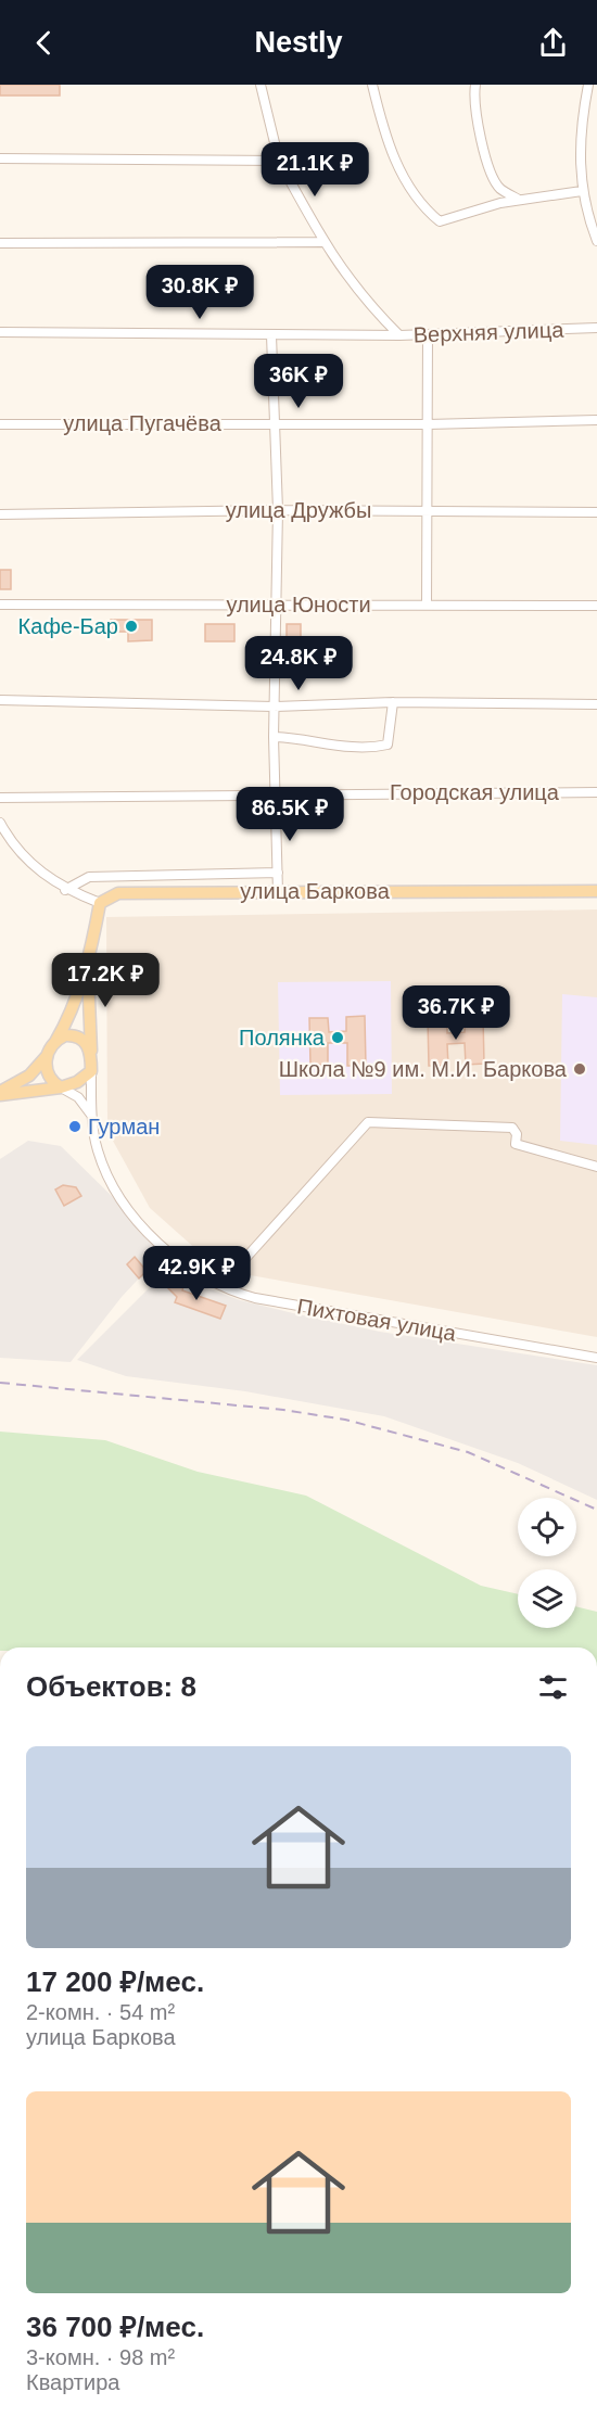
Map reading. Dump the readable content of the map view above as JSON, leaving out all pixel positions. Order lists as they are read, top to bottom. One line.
{"streets":{"main road":["улица Баркова"],"street":["Верхняя улица","улица Пугачёва","улица Дружбы","улица Юности","Городская улица","Пихтовая улица"]},"places":["Кафе-Бар","Полянка","Школа №9 им. М.И. Баркова","Гурман"],"page":{"header":"Nestly","price":["21.1K ₽","30.8K ₽","36K ₽","24.8K ₽","86.5K ₽","17.2K ₽","36.7K ₽","42.9K ₽"],"heading":"Объектов: 8","list":[{"name":"17 200 ₽/мес.","note":"2-комн. · 54 m² · улица Баркова"},{"name":"36 700 ₽/мес.","note":"3-комн. · 98 m² · Квартира"}]}}
